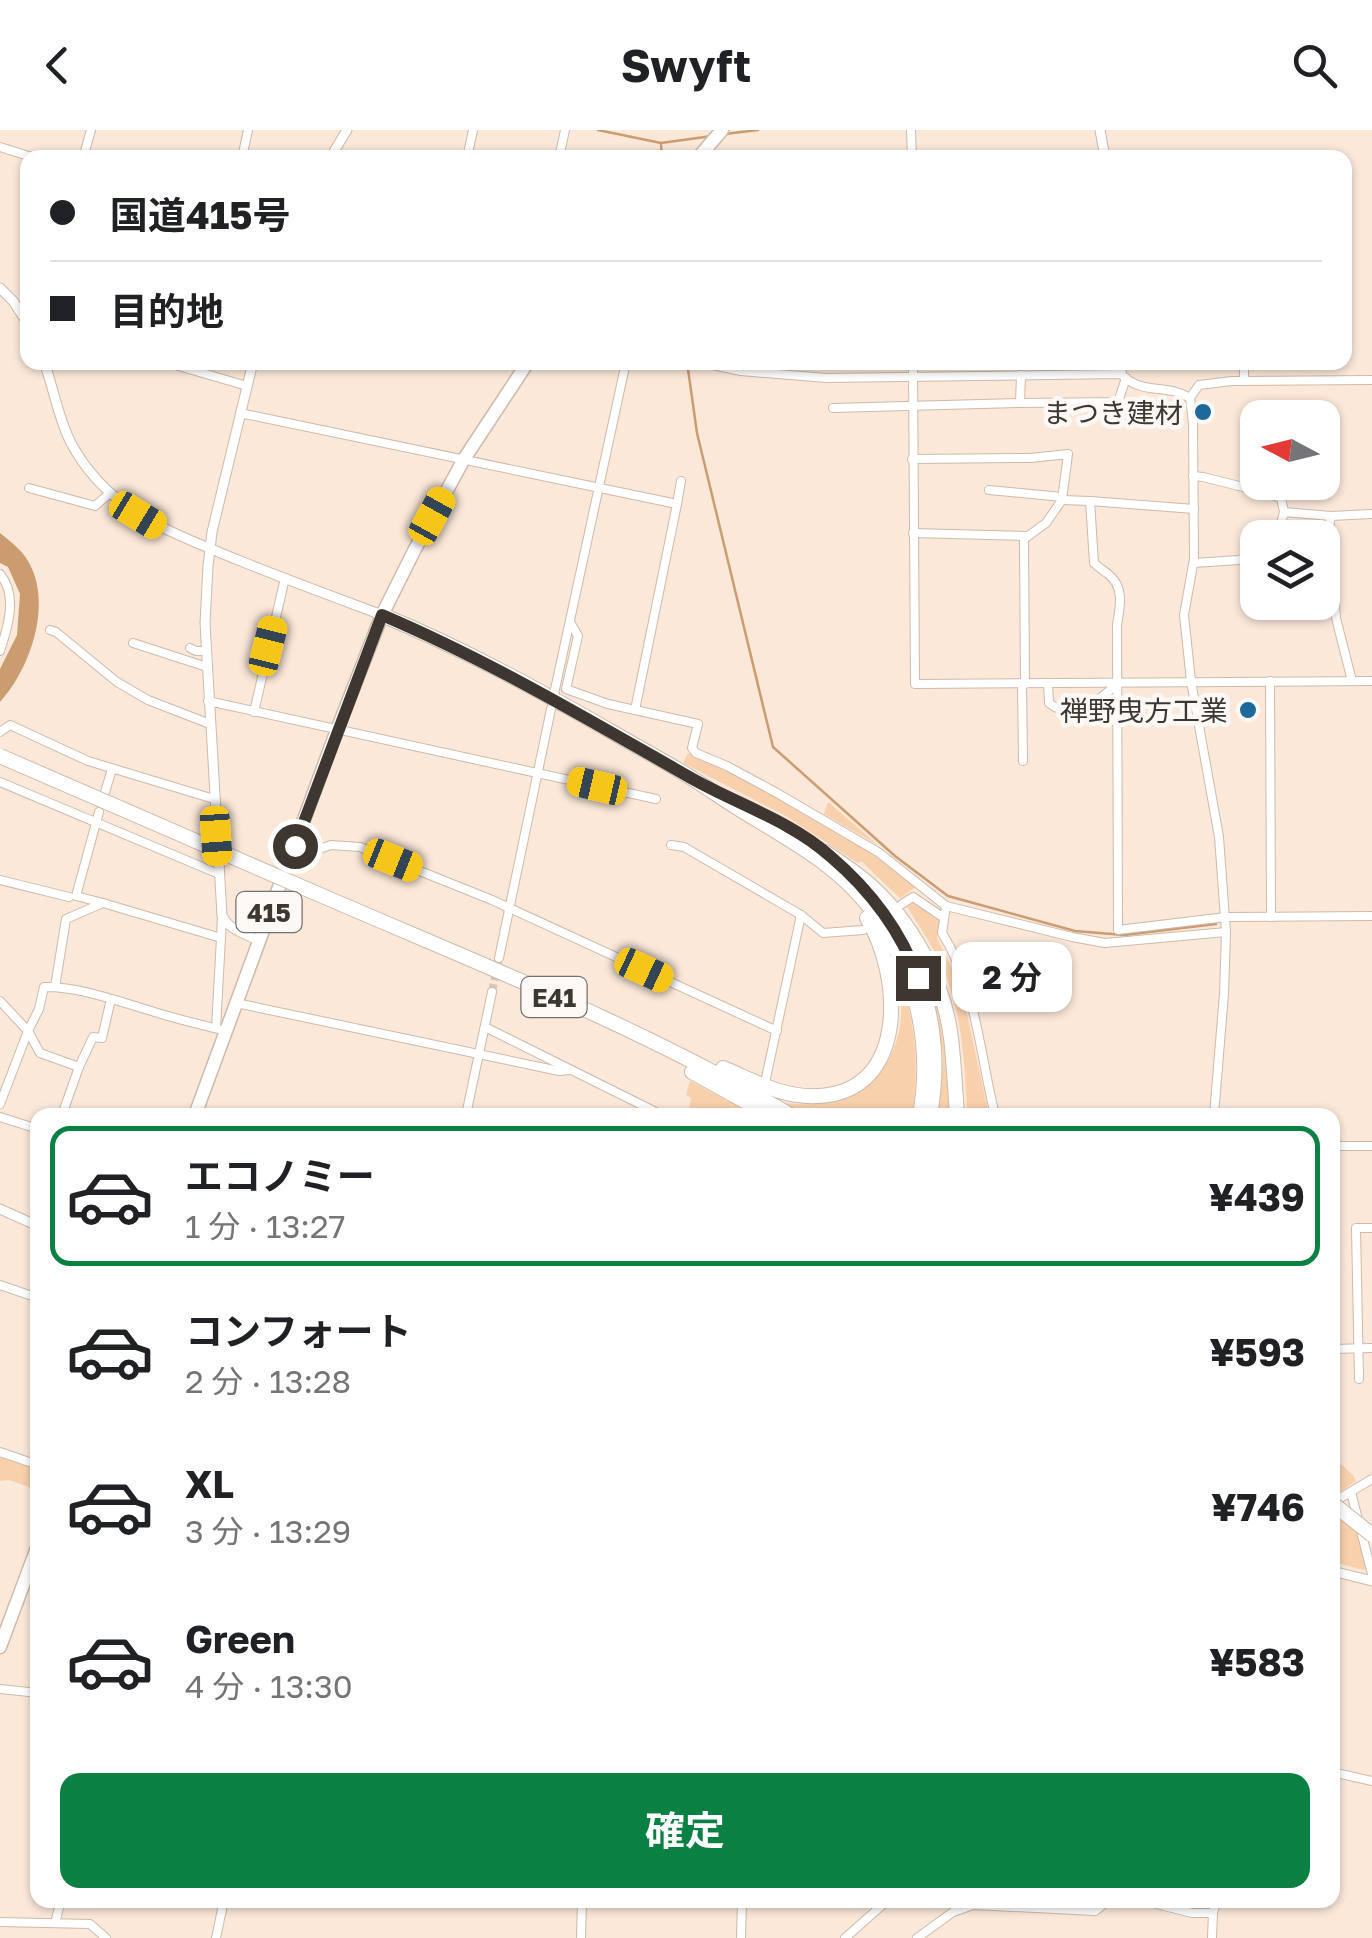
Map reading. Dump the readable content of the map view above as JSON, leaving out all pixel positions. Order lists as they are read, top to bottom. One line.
{"streets":{"highway":["415","E41"]},"places":["まつき建材","禅野曳方工業"],"north":"left","page":{"header":"Swyft","banner":["国道415号","目的地"],"bubble":"2 分","list":[{"name":"エコノミー","note":"1 分 · 13:27","value":"¥439"},{"name":"コンフォート","note":"2 分 · 13:28","value":"¥593"},{"name":"XL","note":"3 分 · 13:29","value":"¥746"},{"name":"Green","note":"4 分 · 13:30","value":"¥583"}],"buttons":"確定"}}
